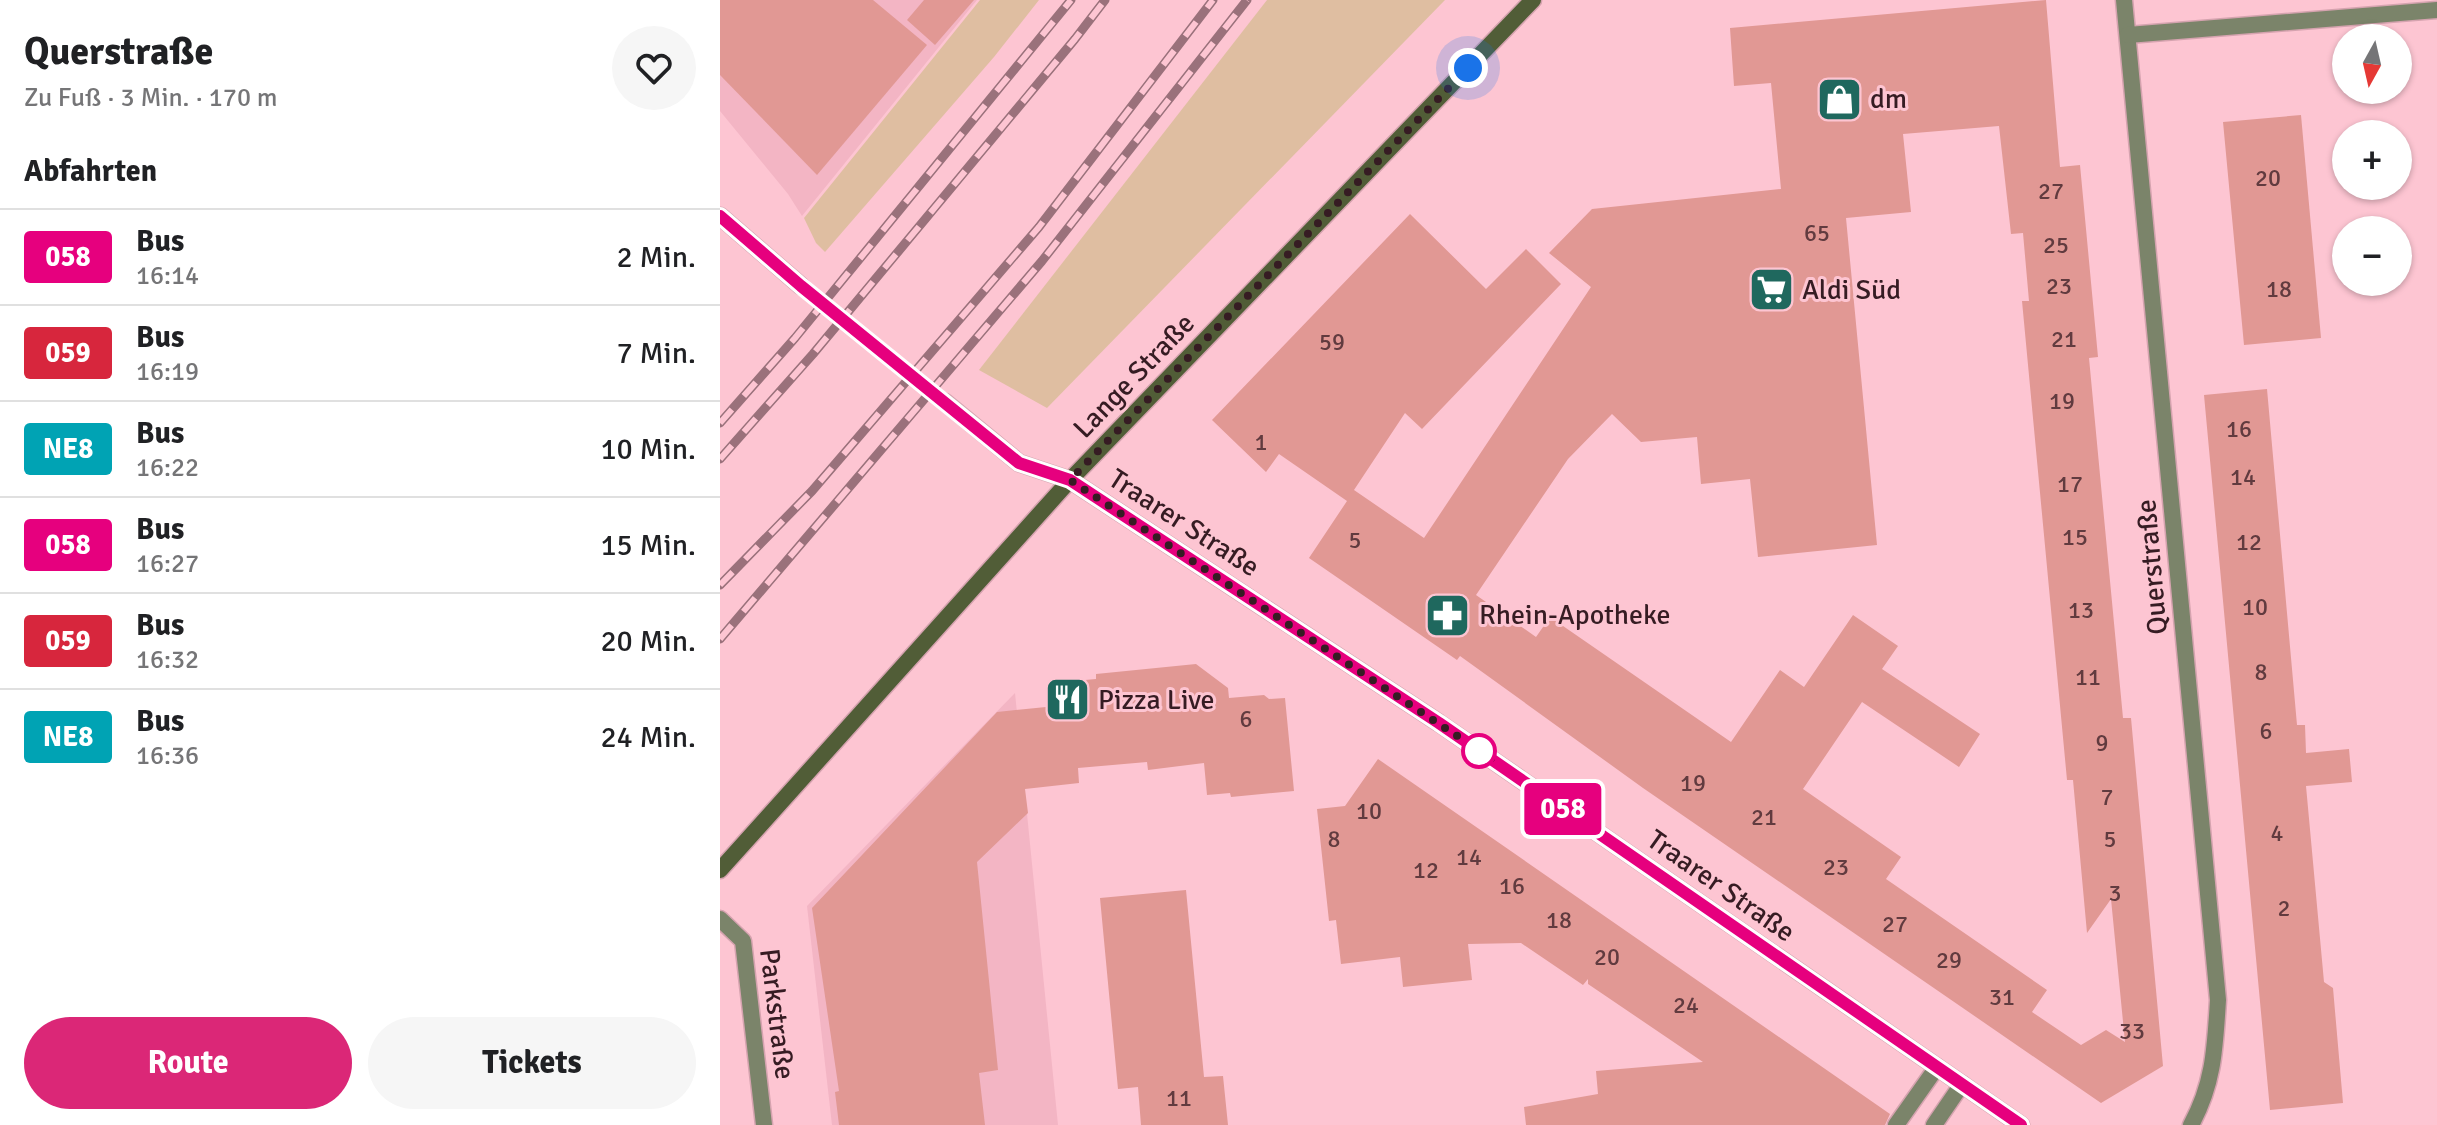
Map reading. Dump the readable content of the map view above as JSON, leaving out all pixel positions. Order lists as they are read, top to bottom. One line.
{"streets":{"main road":["Lange Straße"],"street":["Traarer Straße","Querstraße","Parkstraße"]},"crossings":[["Lange Straße","Traarer Straße"]],"places":{"shop":["dm"],"supermarket":["Aldi Süd"],"pharmacy":["Rhein-Apotheke"],"restaurant":["Pizza Live"]},"lines":["bus line 058"],"house_numbers":["20","27","65","25","23","18","21","59","19","16","1","14","17","15","5","12","10","13","8","11","6","6","9","19","7","10","21","4","8","5","14","23","12","16","3","2","18","27","20","29","31","24","33","11"],"north":"bottom","page":{"heading":[["Querstraße","Zu Fuß · 3 Min. · 170 m"],"Abfahrten"],"on_map":"058","map_buttons":["+","−"],"list":[{"mark":"058","name":"Bus","note":"16:14","value":"2 Min."},{"mark":"059","name":"Bus","note":"16:19","value":"7 Min."},{"mark":"NE8","name":"Bus","note":"16:22","value":"10 Min."},{"mark":"058","name":"Bus","note":"16:27","value":"15 Min."},{"mark":"059","name":"Bus","note":"16:32","value":"20 Min."},{"mark":"NE8","name":"Bus","note":"16:36","value":"24 Min."}],"buttons":["Route","Tickets"]}}
